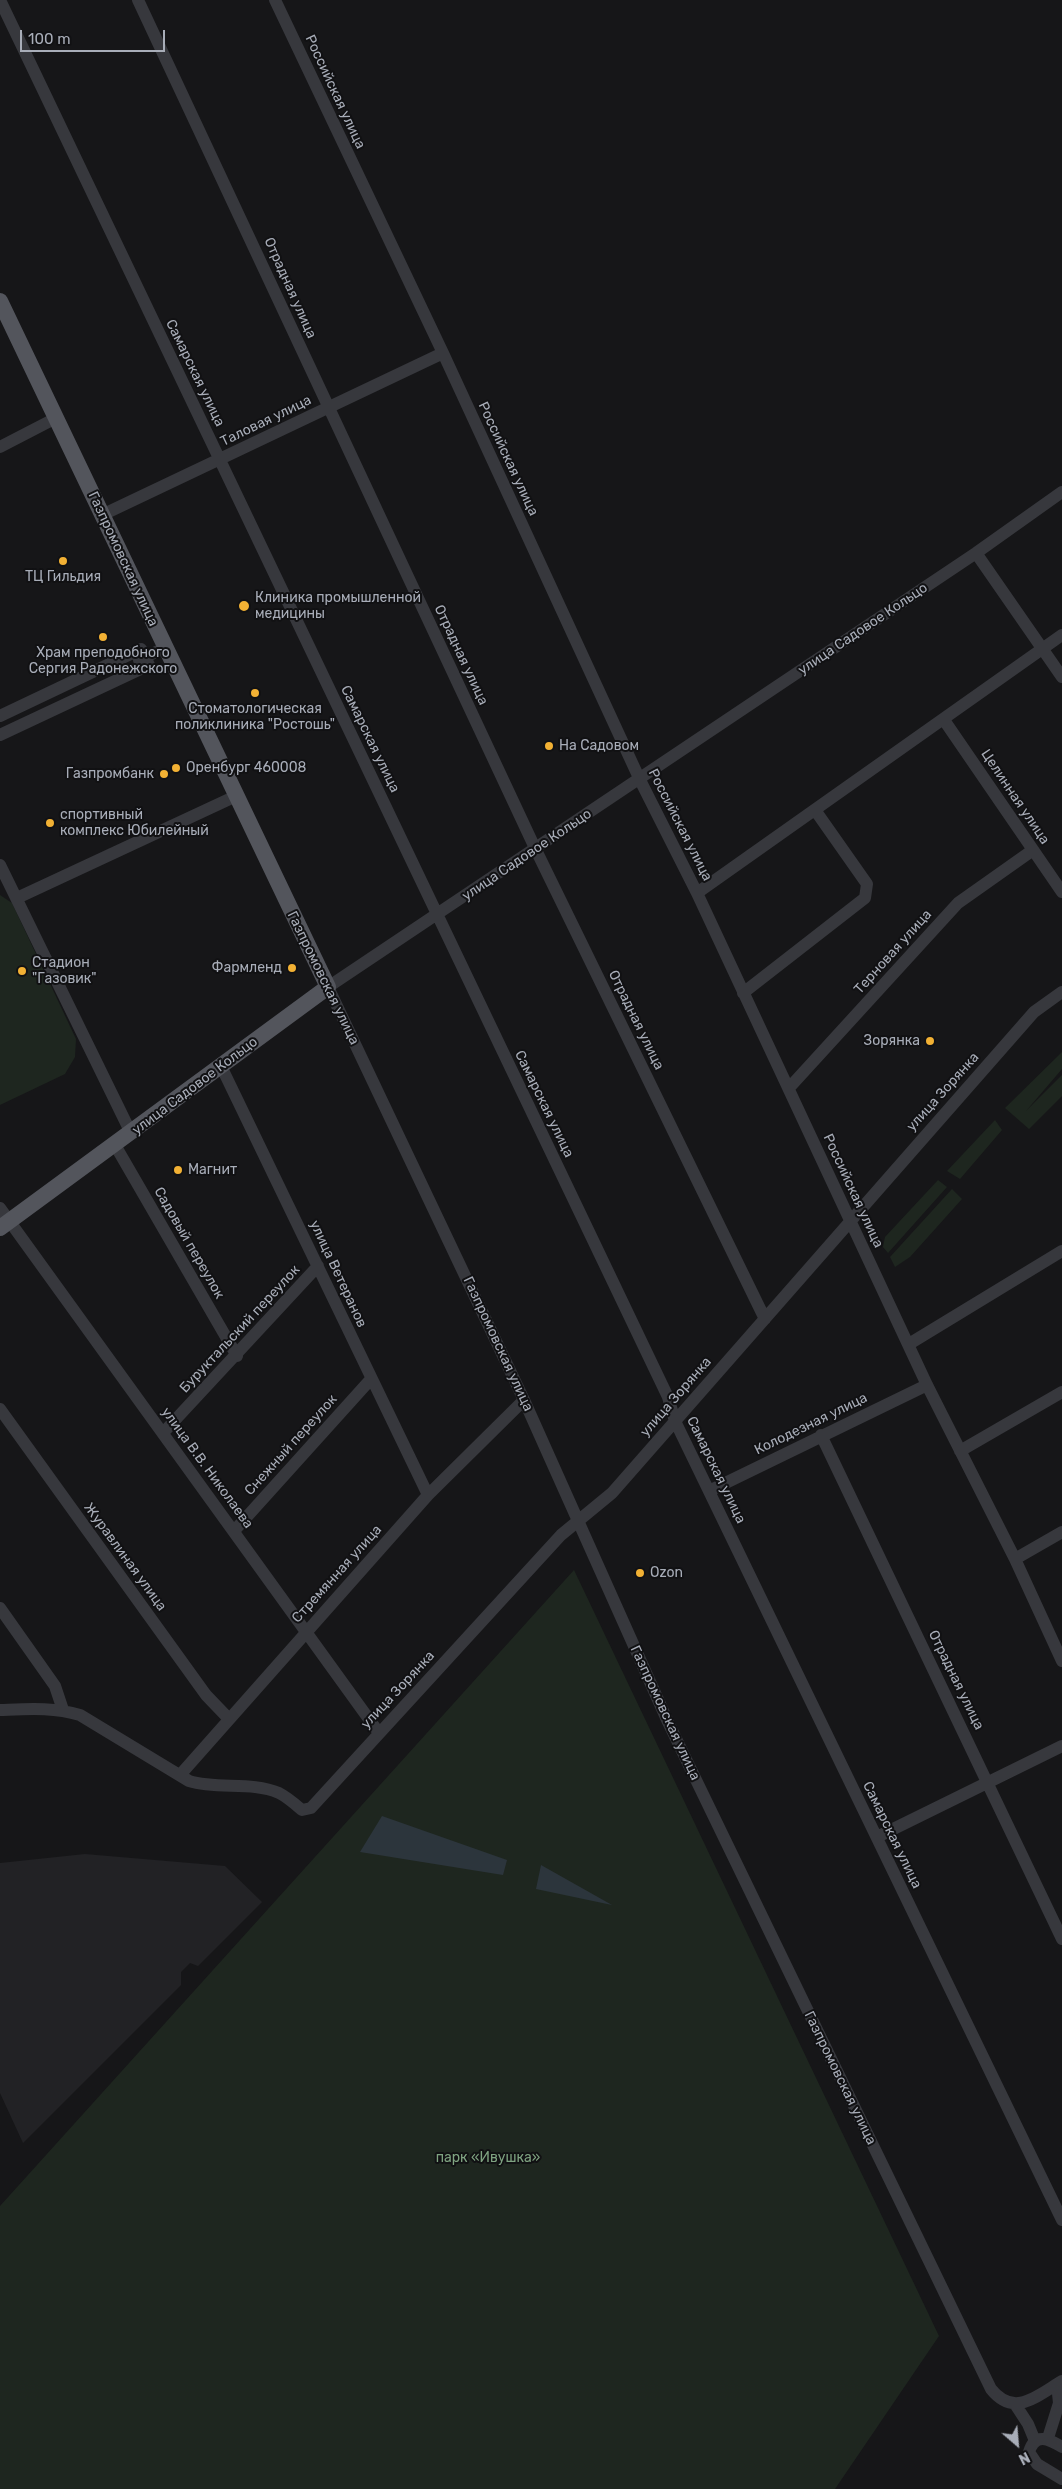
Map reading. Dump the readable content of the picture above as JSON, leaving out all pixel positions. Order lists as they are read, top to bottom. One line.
{"streets":{"main road":["Газпромовская улица","улица Садовое Кольцо"],"street":["Российская улица","Отрадная улица","Самарская улица","Таловая улица","Целинная улица","Терновая улица","улица Зорянка","Садовый переулок","улица Ветеранов","Буруктальский переулок","Колодезная улица","Снежный переулок","улица В.В. Николаева","Журавлиная улица","Стремянная улица"]},"crossings":[["Российская улица","Таловая улица"],["Российская улица","улица Садовое Кольцо"],["Российская улица","Терновая улица"],["Российская улица","улица Зорянка"],["Российская улица","Колодезная улица"],["Отрадная улица","Таловая улица"],["Отрадная улица","улица Садовое Кольцо"],["Отрадная улица","улица Зорянка"],["Отрадная улица","Колодезная улица"],["Самарская улица","Таловая улица"],["Самарская улица","улица Садовое Кольцо"],["Самарская улица","улица Зорянка"],["Самарская улица","Колодезная улица"],["Таловая улица","Газпромовская улица"],["Газпромовская улица","улица Садовое Кольцо"],["Газпромовская улица","улица Зорянка"],["Газпромовская улица","Стремянная улица"],["улица Садовое Кольцо","Садовый переулок"],["улица Садовое Кольцо","улица Ветеранов"],["улица Садовое Кольцо","улица В.В. Николаева"],["Целинная улица","Терновая улица"],["улица Зорянка","улица В.В. Николаева"],["улица Зорянка","Стремянная улица"],["Садовый переулок","Буруктальский переулок"],["улица Ветеранов","Буруктальский переулок"],["улица Ветеранов","Снежный переулок"],["улица Ветеранов","Стремянная улица"],["Буруктальский переулок","улица В.В. Николаева"],["Снежный переулок","улица В.В. Николаева"],["улица В.В. Николаева","Стремянная улица"],["Журавлиная улица","Стремянная улица"]],"parks":["парк «Ивушка»"],"places":["ТЦ Гильдия","Клиника промышленной медицины","Храм преподобного Сергия Радонежского","Стоматологическая поликлиника \"Ростошь\"","На Садовом","Оренбург 460008","Газпромбанк","спортивный комплекс Юбилейный","Фармленд","Стадион \"Газовик\"","Зорянка","Магнит","Ozon"],"scale_bar":"100 m","north":"bottom right"}
